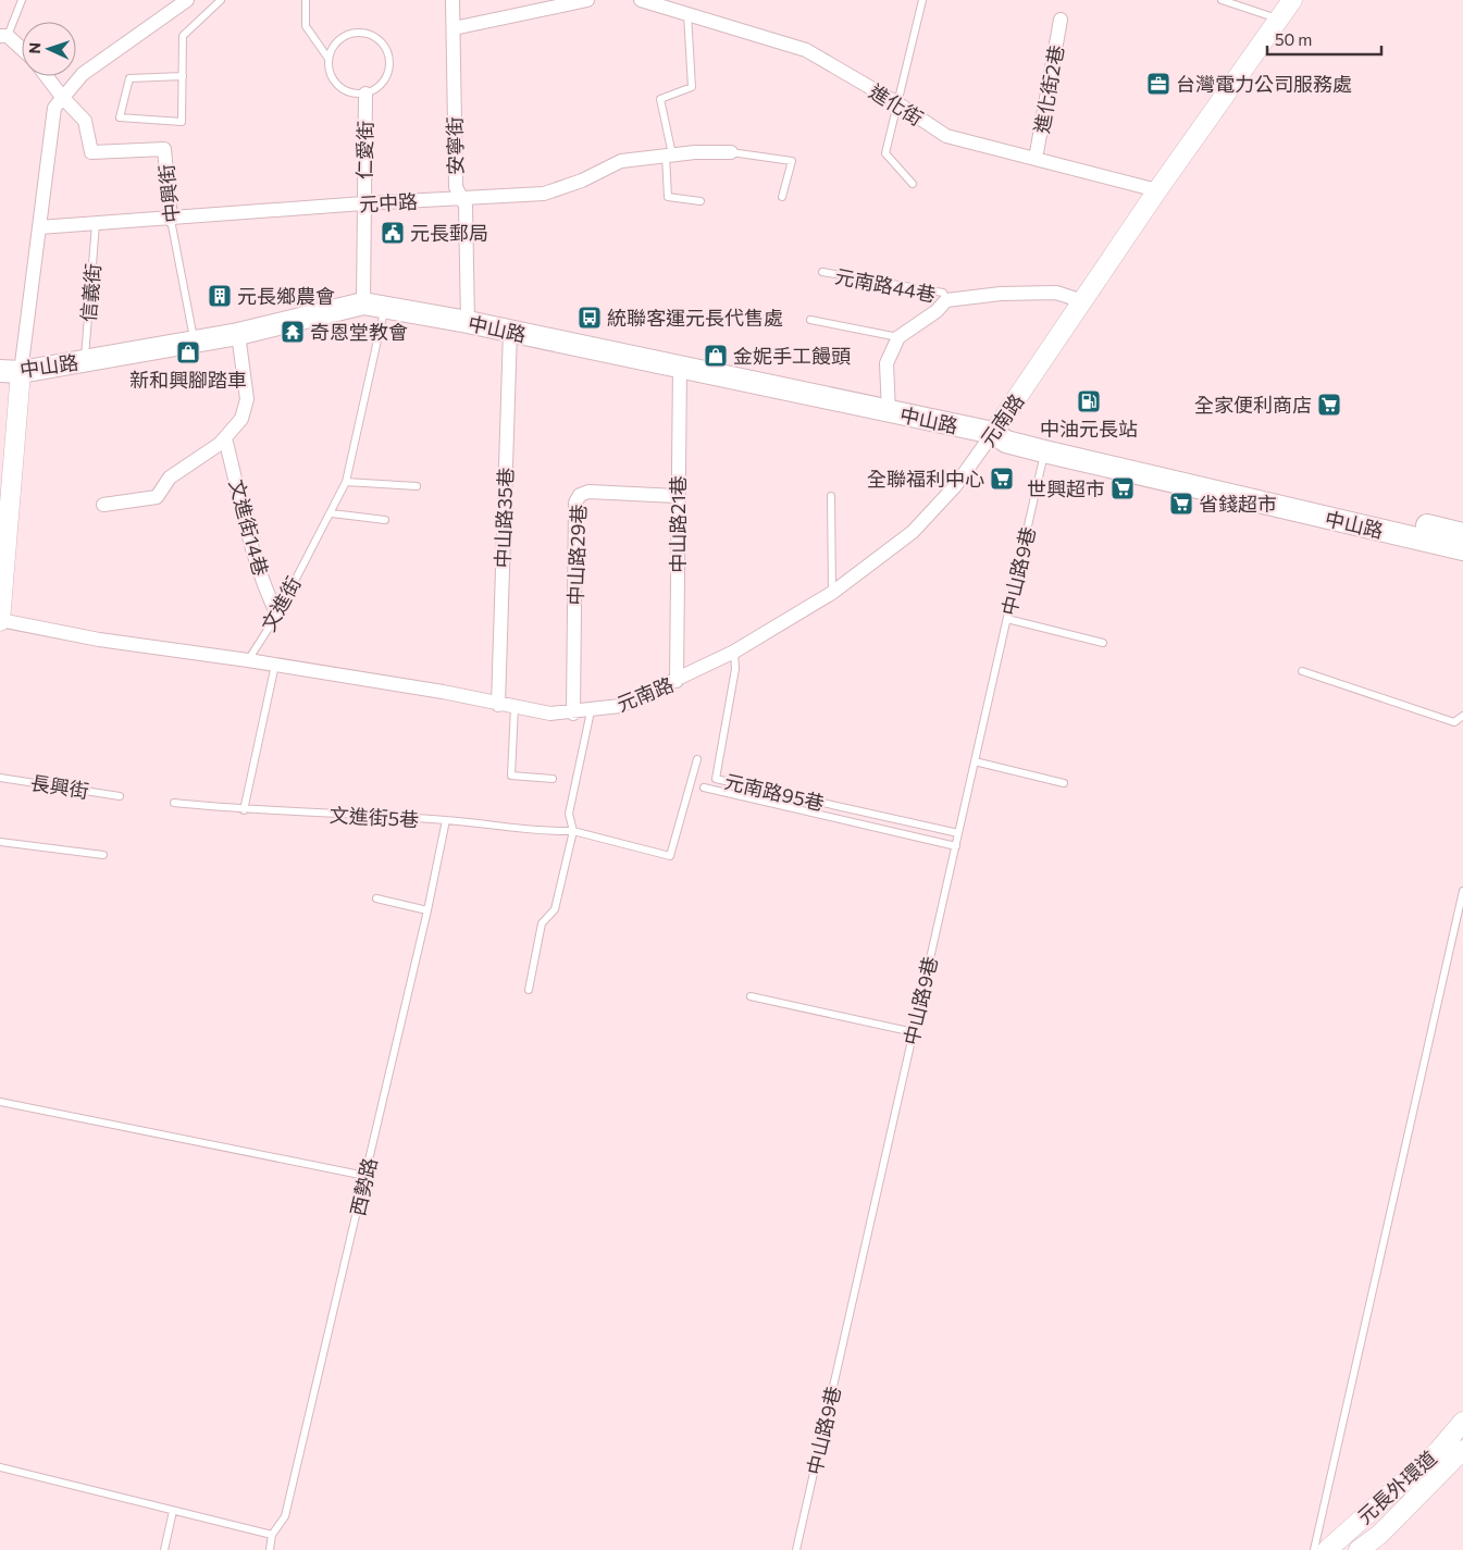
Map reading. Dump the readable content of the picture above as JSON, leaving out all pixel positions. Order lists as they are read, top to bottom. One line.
{"streets":{"main road":["中山路"],"street":["進化街2巷","進化街","安寧街","仁愛街","中興街","元中路","元南路44巷","元南路","中山路35巷","中山路21巷","文進街14巷","中山路29巷","元長外環道"],"lane":["信義街","中山路9巷","文進街","長興街","元南路95巷","文進街5巷","西勢路"]},"crossings":[["進化街2巷","進化街"],["進化街","元南路"],["安寧街","元中路"],["安寧街","中山路"],["仁愛街","元中路"],["仁愛街","中山路"],["中興街","元中路"],["中興街","中山路"],["元中路","信義街"],["元南路44巷","元南路"],["信義街","中山路"],["中山路","元南路"],["中山路","中山路35巷"],["中山路","中山路21巷"],["中山路","中山路9巷"],["中山路","文進街"],["元南路","中山路35巷"],["元南路","中山路21巷"],["元南路","中山路29巷"],["元南路","元南路95巷"],["中山路21巷","中山路29巷"],["文進街14巷","文進街"],["中山路9巷","元南路95巷"],["文進街5巷","西勢路"]],"places":{"office":["台灣電力公司服務處"],"public building":["元長郵局"],"building":["元長鄉農會"],"bus stop":["統聯客運元長代售處"],"temple":["奇恩堂教會"],"shop":["新和興腳踏車","金妮手工饅頭"],"fuel station":["中油元長站"],"supermarket":["全家便利商店","全聯福利中心","世興超市","省錢超市"]},"scale_bar":"50 m","north":"left"}
